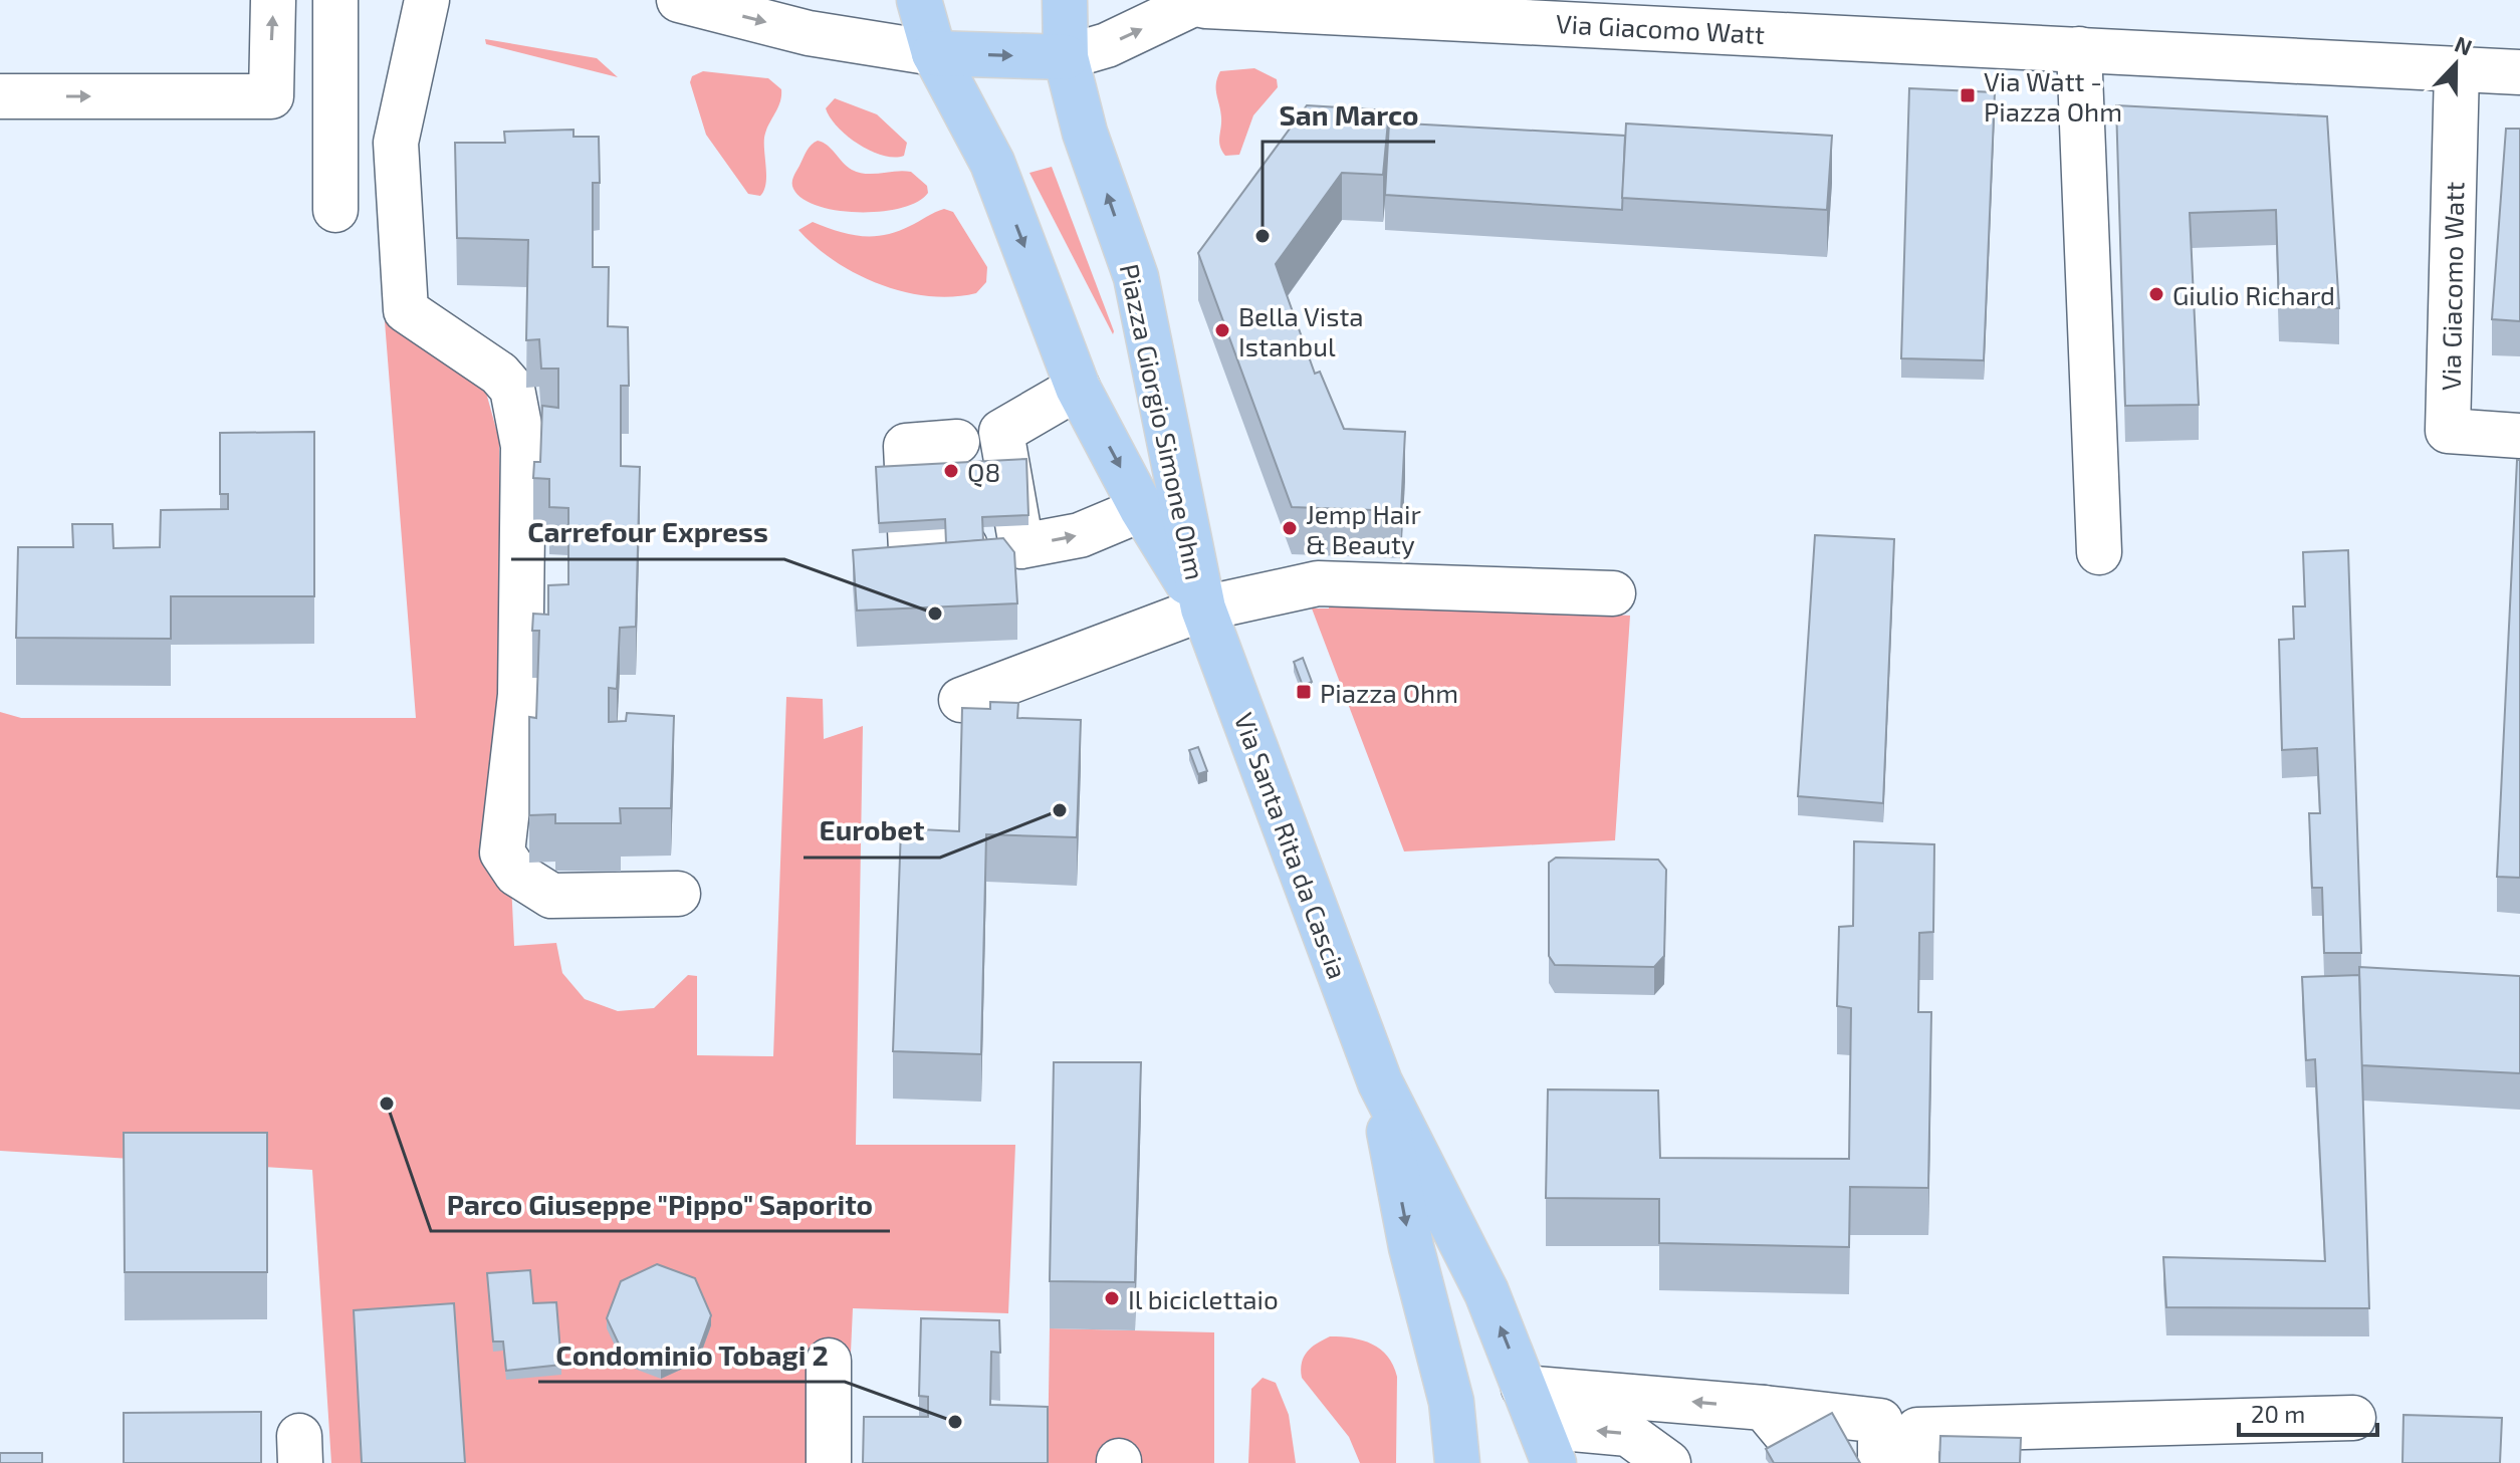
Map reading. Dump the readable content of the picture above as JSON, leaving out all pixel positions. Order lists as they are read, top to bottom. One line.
{"streets":{"main road":["Piazza Giorgio Simone Ohm","Via Santa Rita da Cascia"],"street":["Via Giacomo Watt"]},"crossings":[["Piazza Giorgio Simone Ohm","Via Santa Rita da Cascia"]],"places":{"transit":["Via Watt - Piazza Ohm","Piazza Ohm"],"other":["San Marco","Giulio Richard","Bella Vista Istanbul","Q8","Jemp Hair & Beauty","Carrefour Express","Eurobet","Parco Giuseppe \"Pippo\" Saporito","Il biciclettaio","Condominio Tobagi 2"]},"scale_bar":"20 m","north":"top"}
